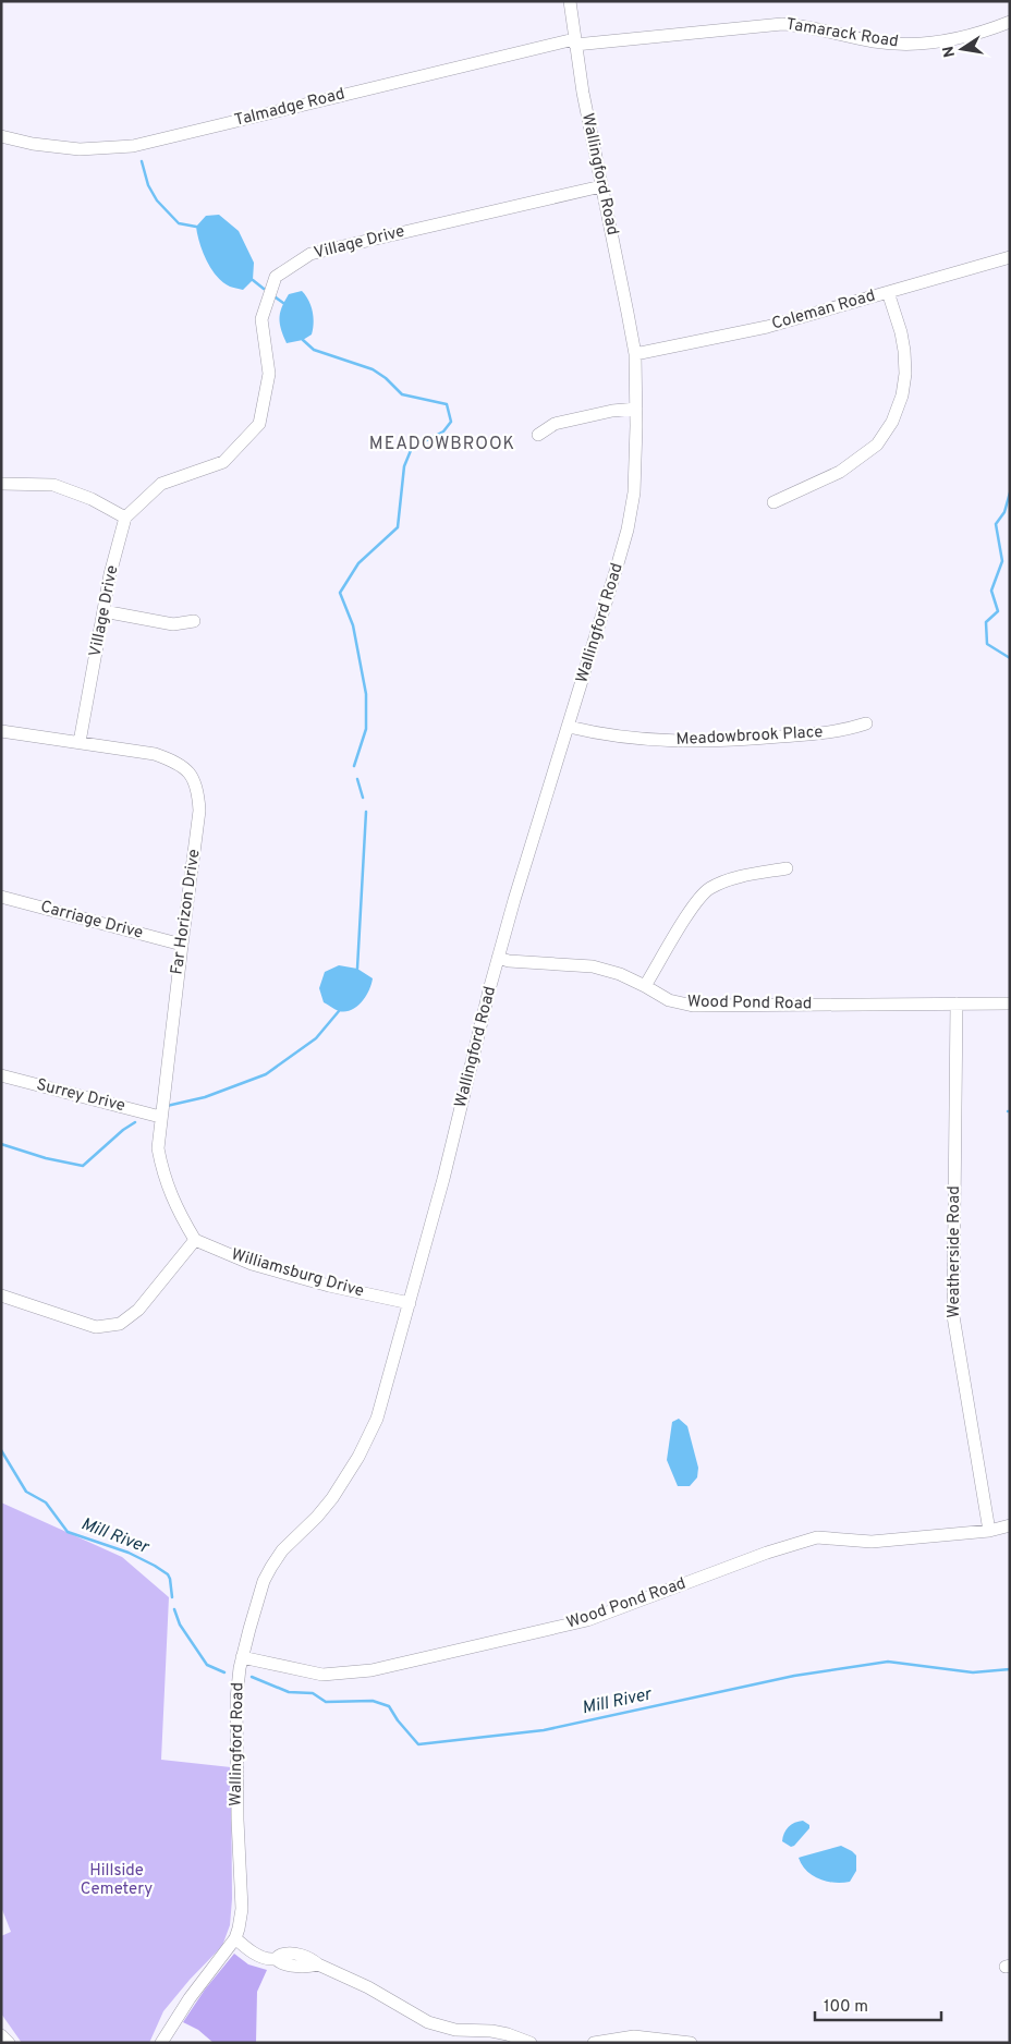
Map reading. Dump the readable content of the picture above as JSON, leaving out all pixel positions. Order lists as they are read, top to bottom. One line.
{"streets":{"street":["Tamarack Road","Talmadge Road","Wallingford Road","Village Drive","Coleman Road","Meadowbrook Place","Far Horizon Drive","Carriage Drive","Wood Pond Road","Surrey Drive","Weatherside Road","Williamsburg Drive"]},"crossings":[["Tamarack Road","Talmadge Road"],["Tamarack Road","Wallingford Road"],["Talmadge Road","Wallingford Road"],["Wallingford Road","Village Drive"],["Wallingford Road","Coleman Road"],["Wallingford Road","Meadowbrook Place"],["Wallingford Road","Wood Pond Road"],["Wallingford Road","Williamsburg Drive"],["Village Drive","Far Horizon Drive"],["Far Horizon Drive","Carriage Drive"],["Far Horizon Drive","Surrey Drive"],["Far Horizon Drive","Williamsburg Drive"],["Wood Pond Road","Weatherside Road"]],"districts":["MEADOWBROOK"],"water":["Mill River"],"parks":["Hillside Cemetery"],"scale_bar":"100 m","north":"left"}
